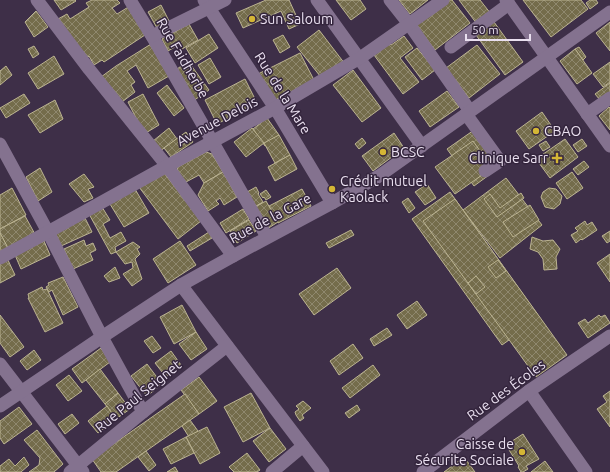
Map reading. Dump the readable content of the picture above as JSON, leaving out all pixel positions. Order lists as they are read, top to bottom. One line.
{"streets":{"street":["Rue Faidherbe","Rue de la Mare","Avenue Delois","Rue de la Gare","Rue des Écoles","Rue Paul Seignet"]},"crossings":[["Rue Faidherbe","Avenue Delois"],["Rue Faidherbe","Rue de la Gare"],["Rue de la Mare","Avenue Delois"],["Rue de la Mare","Rue de la Gare"]],"places":{"other":["Sun Saloum","CBAO","BCSC","Crédit mutuel Kaolack","Caisse de Sécurite Sociale"],"health":["Clinique Sarr"]},"scale_bar":"50 m"}
